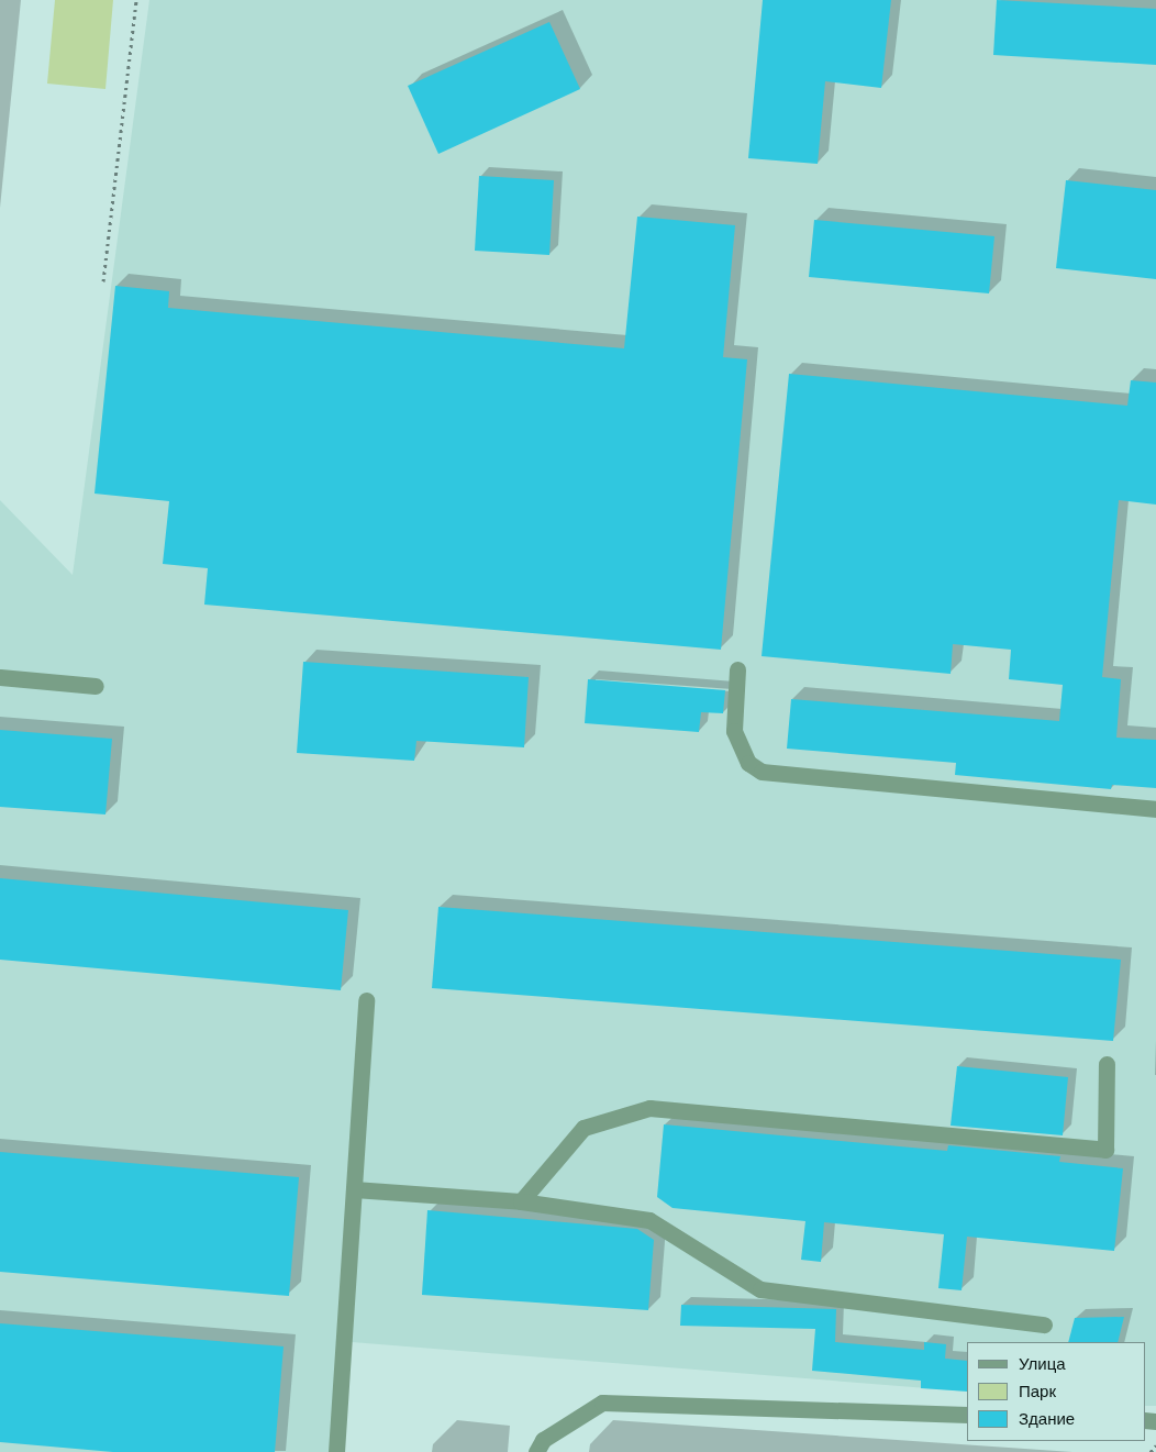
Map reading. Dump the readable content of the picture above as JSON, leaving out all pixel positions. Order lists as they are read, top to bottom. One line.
{"legend":["Улица","Парк","Здание"]}
